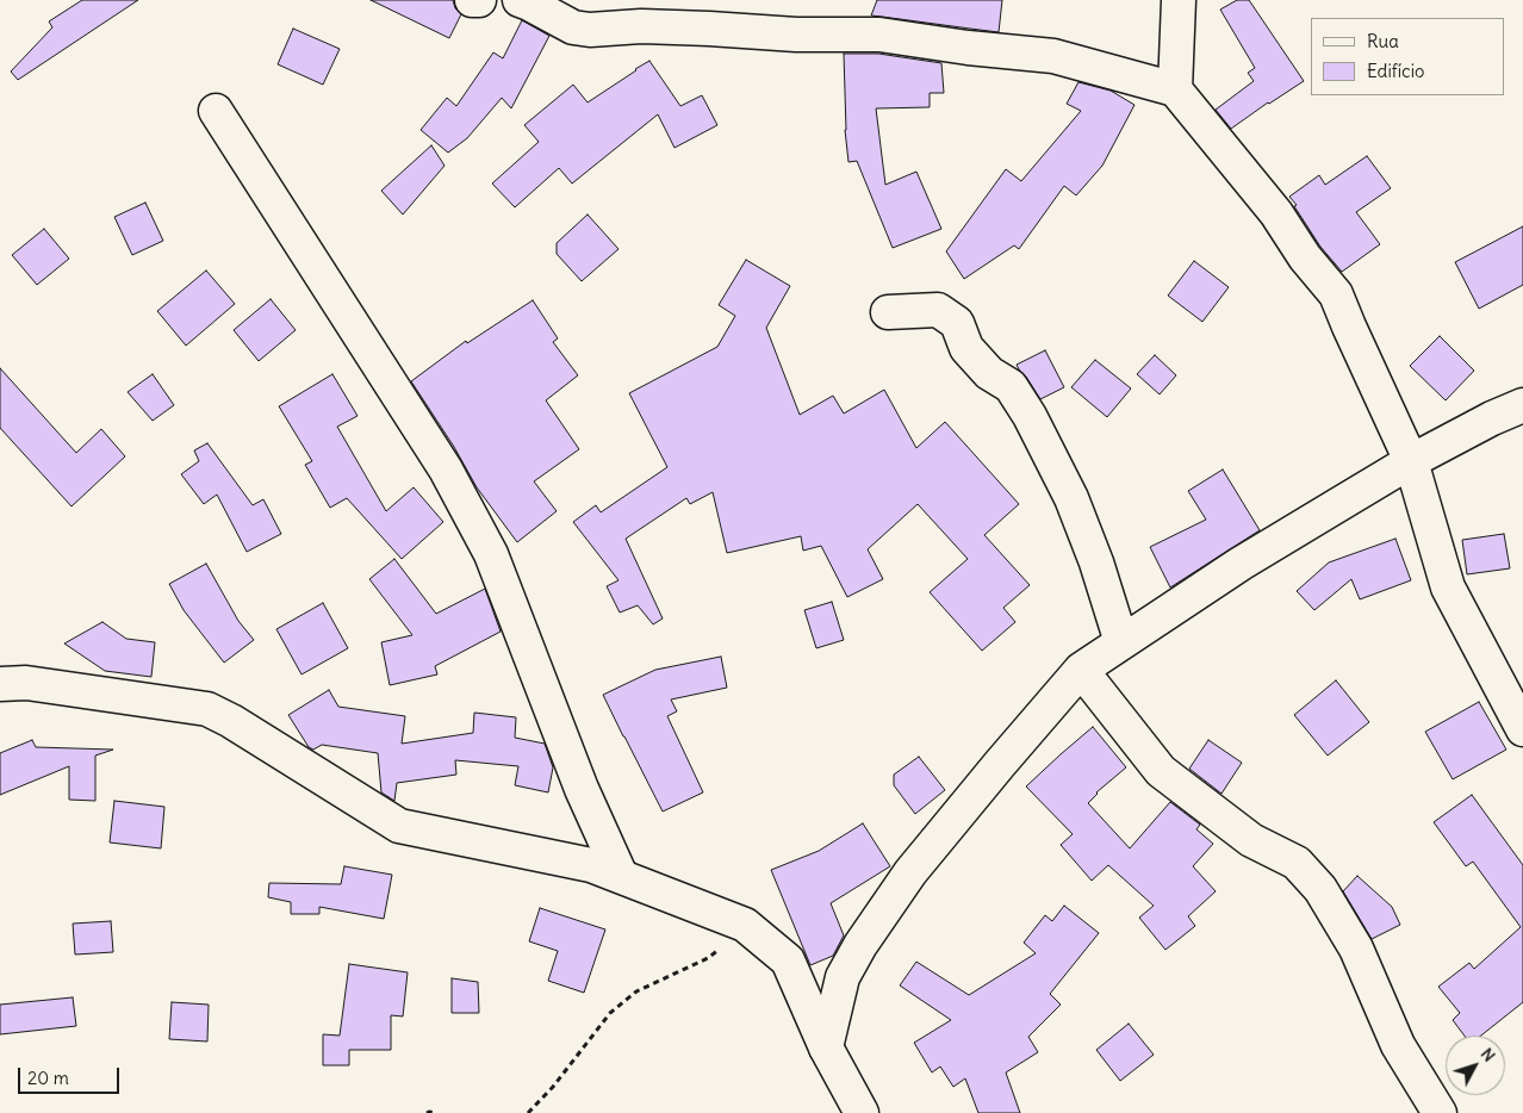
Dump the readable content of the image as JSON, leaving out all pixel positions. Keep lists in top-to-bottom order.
{
  "legend": ["Rua", "Edifício"],
  "scale_bar": "20 m",
  "north": "top right"
}
